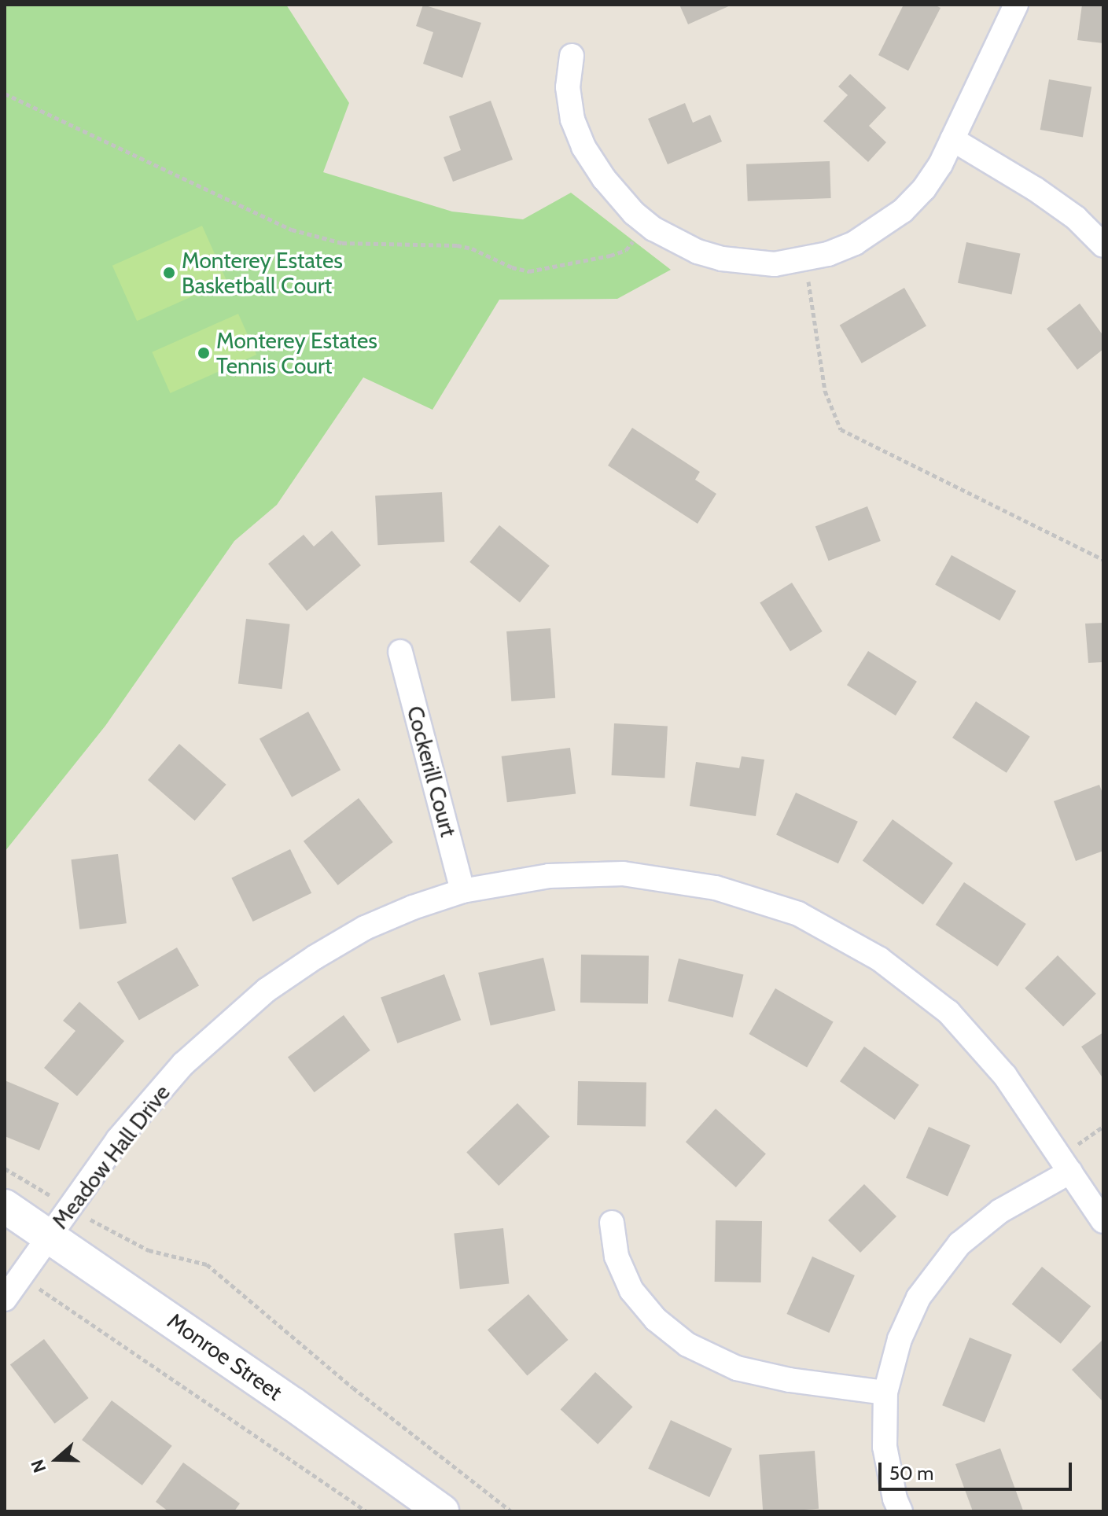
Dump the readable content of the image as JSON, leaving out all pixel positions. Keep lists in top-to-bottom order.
{
  "streets": {
    "main road": ["Monroe Street"],
    "street": ["Cockerill Court", "Meadow Hall Drive"]
  },
  "crossings": [
    ["Cockerill Court", "Meadow Hall Drive"],
    ["Meadow Hall Drive", "Monroe Street"]
  ],
  "places": ["Monterey Estates Basketball Court", "Monterey Estates Tennis Court"],
  "scale_bar": "50 m",
  "north": "left"
}
